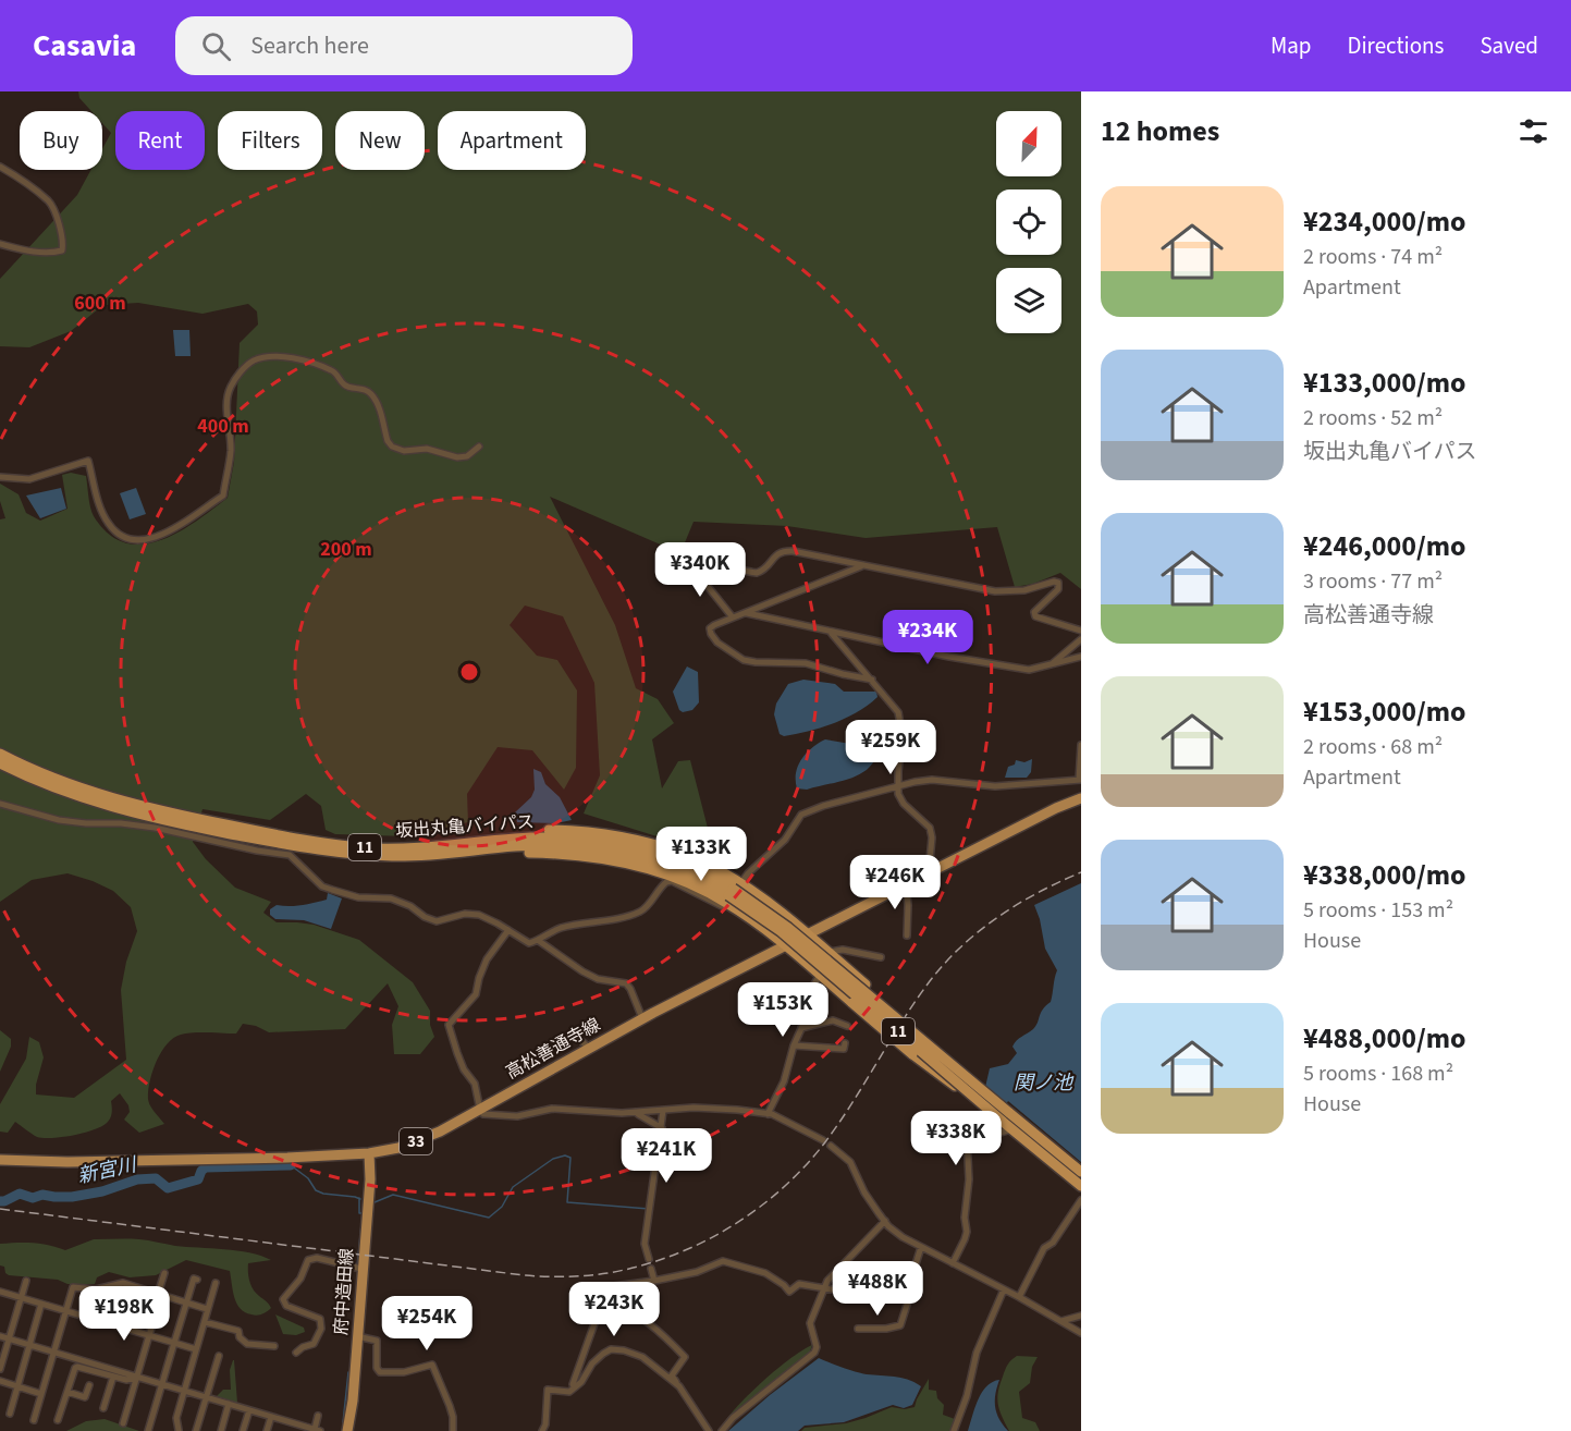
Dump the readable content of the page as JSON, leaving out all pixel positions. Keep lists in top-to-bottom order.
{
  "streets": {
    "highway": ["坂出丸亀バイパス", "11"],
    "main road": ["高松善通寺線", "33", "府中造田線"]
  },
  "crossings": [
    ["坂出丸亀バイパス", "11"],
    ["坂出丸亀バイパス", "高松善通寺線"],
    ["11", "高松善通寺線"],
    ["高松善通寺線", "府中造田線"]
  ],
  "water": ["関ノ池", "新宮川"],
  "north": "top right",
  "page": {
    "header": "Casavia",
    "search": "Search here",
    "nav": ["Map", "Directions", "Saved"],
    "heading": "12 homes",
    "chip": [
      "Buy",
      "Rent",
      "Filters",
      "New",
      "Apartment"
    ],
    "list": [
      {
        "name": "¥234,000/mo",
        "note": "2 rooms · 74 m² · Apartment"
      },
      {
        "name": "¥133,000/mo",
        "note": "2 rooms · 52 m² · 坂出丸亀バイパス"
      },
      {
        "name": "¥246,000/mo",
        "note": "3 rooms · 77 m² · 高松善通寺線"
      },
      {
        "name": "¥153,000/mo",
        "note": "2 rooms · 68 m² · Apartment"
      },
      {
        "name": "¥338,000/mo",
        "note": "5 rooms · 153 m² · House"
      },
      {
        "name": "¥488,000/mo",
        "note": "5 rooms · 168 m² · House"
      }
    ],
    "price": [
      "¥340K",
      "¥234K",
      "¥259K",
      "¥133K",
      "¥246K",
      "¥153K",
      "¥338K",
      "¥241K",
      "¥488K",
      "¥243K",
      "¥198K",
      "¥254K"
    ]
  },
  "rings": ["600 m", "400 m", "200 m"]
}
